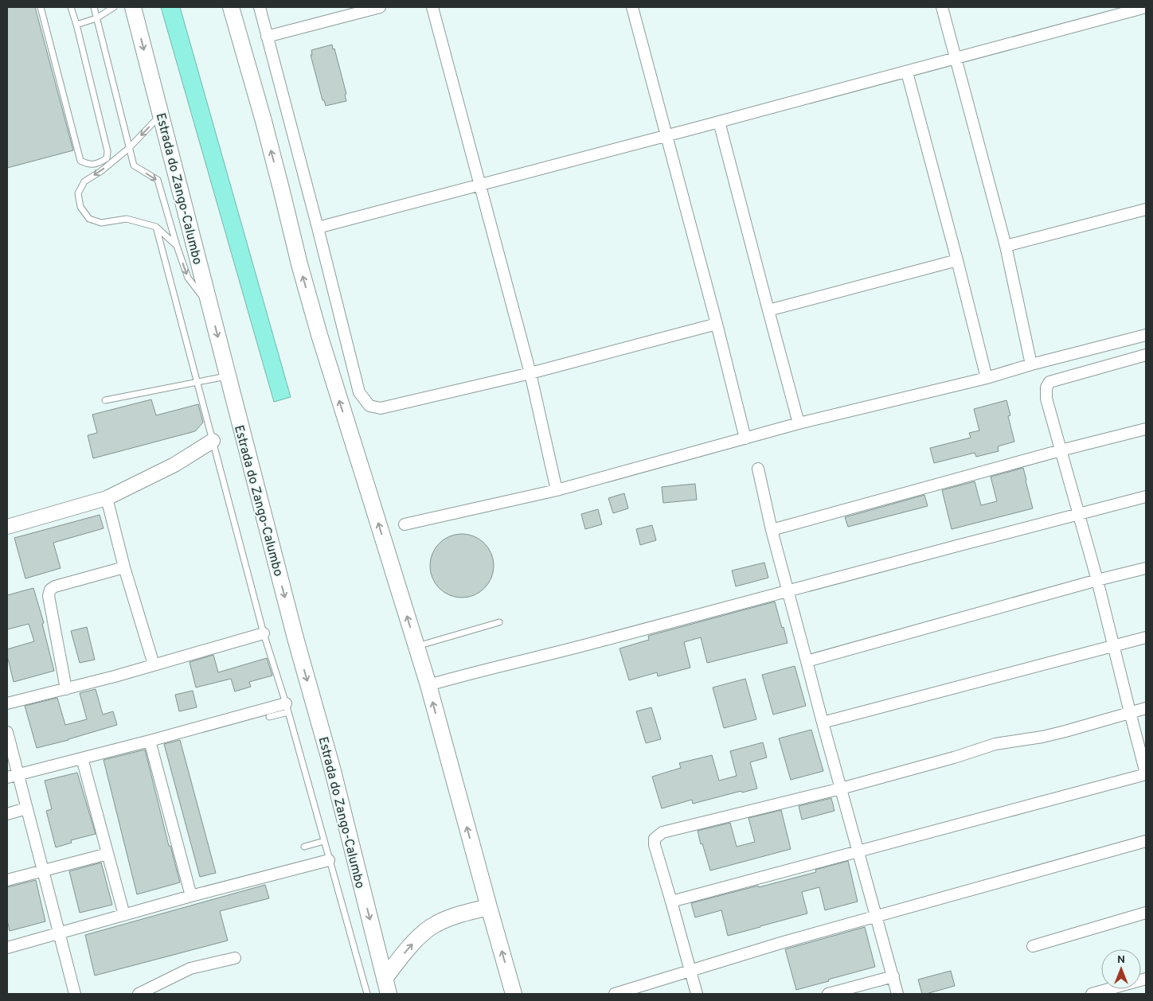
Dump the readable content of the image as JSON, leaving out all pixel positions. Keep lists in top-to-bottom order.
{
  "streets": {
    "main road": ["Estrada do Zango-Calumbo"]
  },
  "north": "top"
}
